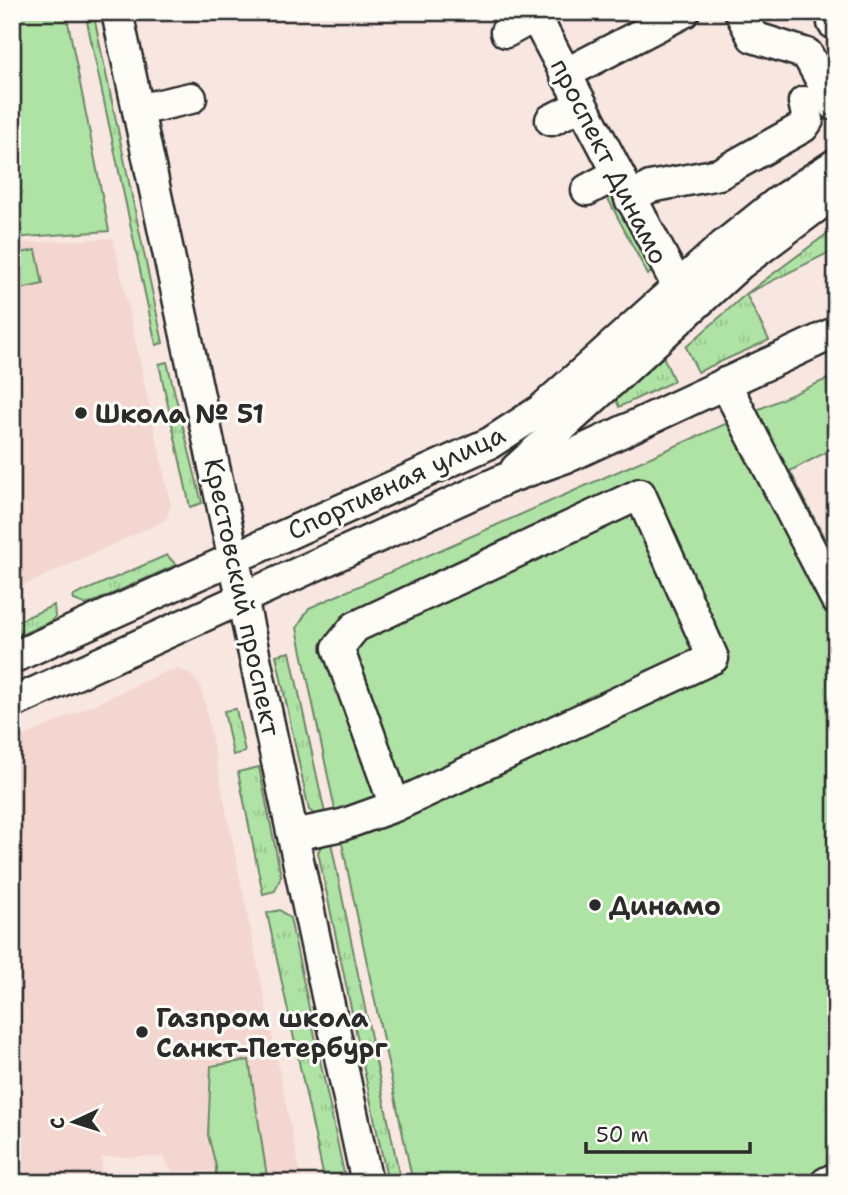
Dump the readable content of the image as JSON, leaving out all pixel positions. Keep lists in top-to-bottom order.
{
  "streets": {
    "street": ["проспект Динамо", "Спортивная улица", "Крестовский проспект"]
  },
  "crossings": [
    ["проспект Динамо", "Спортивная улица"],
    ["Спортивная улица", "Крестовский проспект"]
  ],
  "places": ["Школа № 51", "Динамо", "Газпром школа Санкт-Петербург"],
  "scale_bar": "50 m",
  "north": "left"
}
